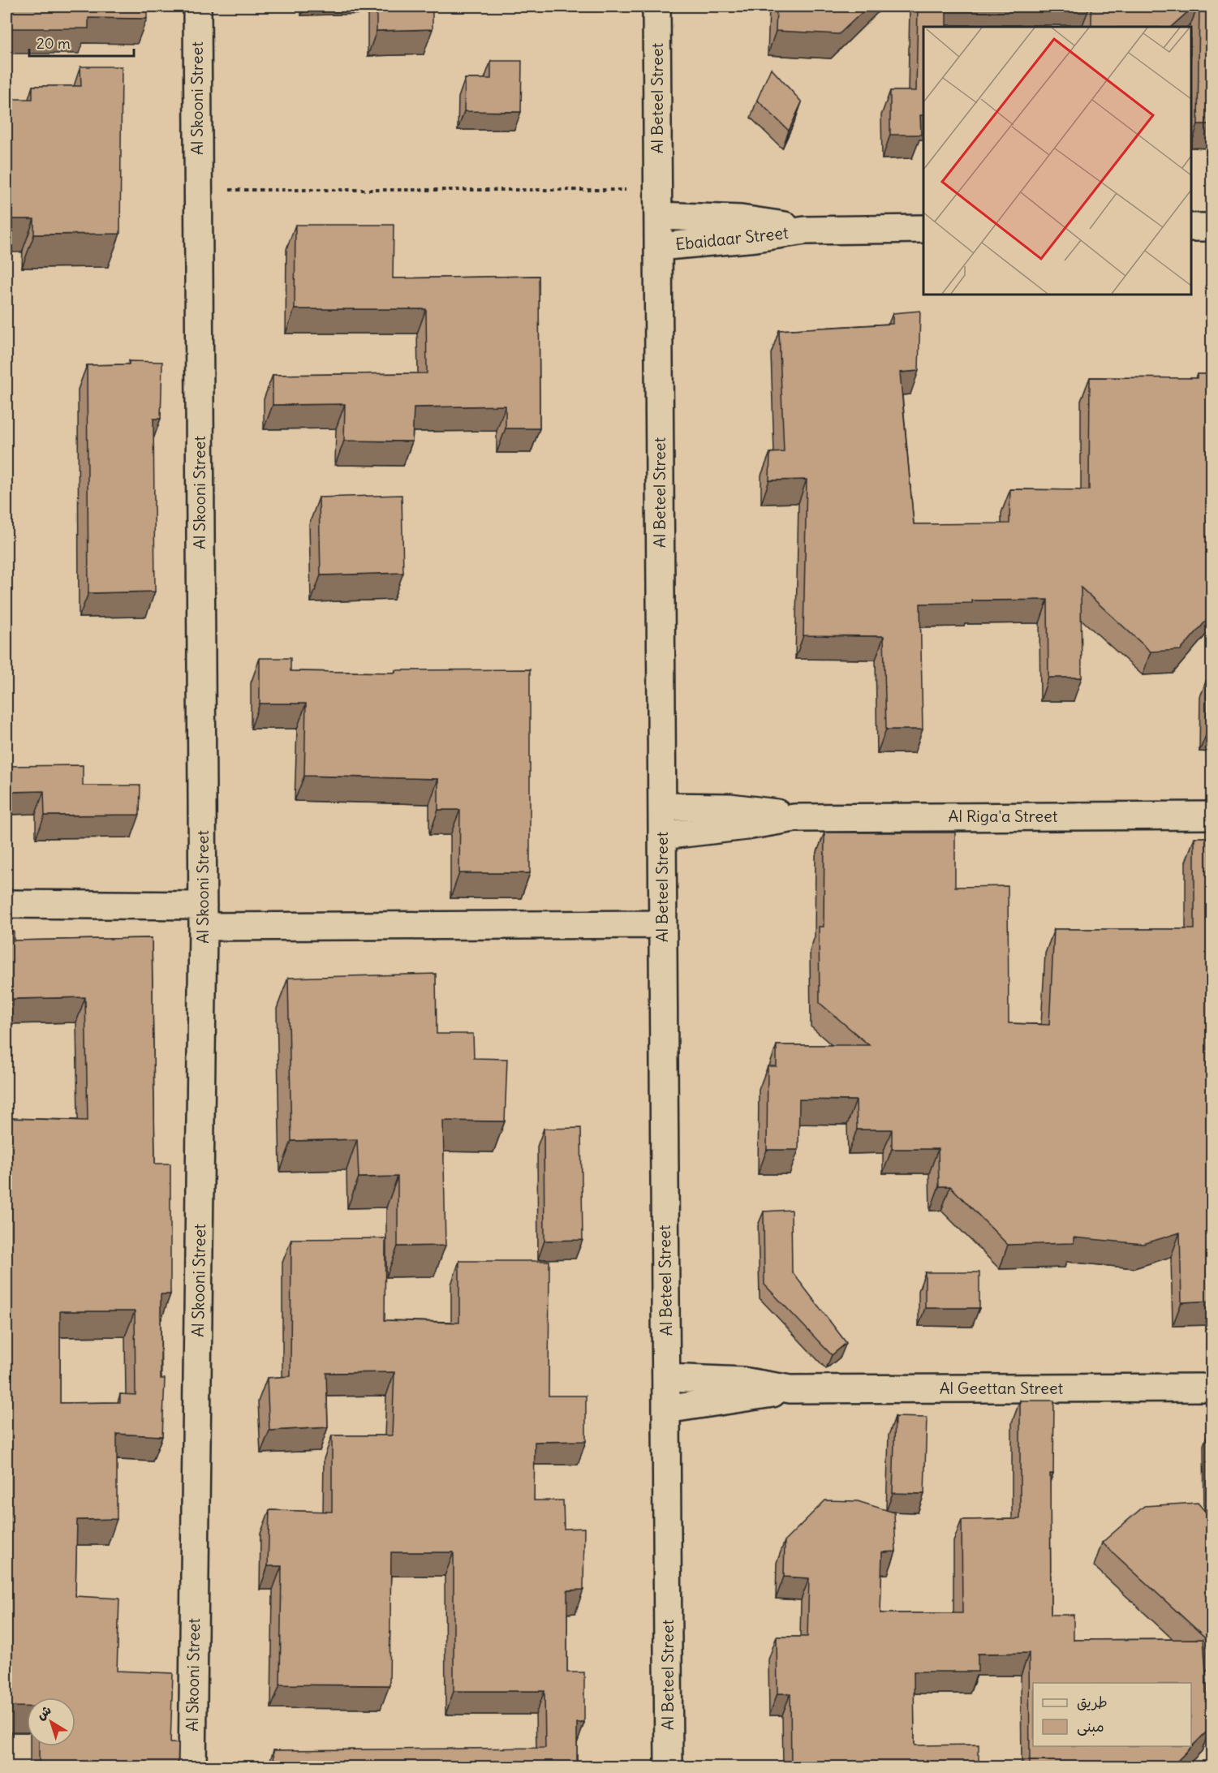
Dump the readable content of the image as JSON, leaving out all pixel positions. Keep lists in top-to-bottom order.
{
  "streets": {
    "street": [
      "Al Skooni Street",
      "Al Beteel Street",
      "Ebaidaar Street",
      "Al Riga'a Street",
      "Al Geettan Street"
    ]
  },
  "crossings": [
    ["Al Beteel Street", "Ebaidaar Street"],
    ["Al Beteel Street", "Al Riga'a Street"],
    ["Al Beteel Street", "Al Geettan Street"]
  ],
  "legend": ["طريق", "مبنى"],
  "scale_bar": "20 m",
  "north": "top left"
}
